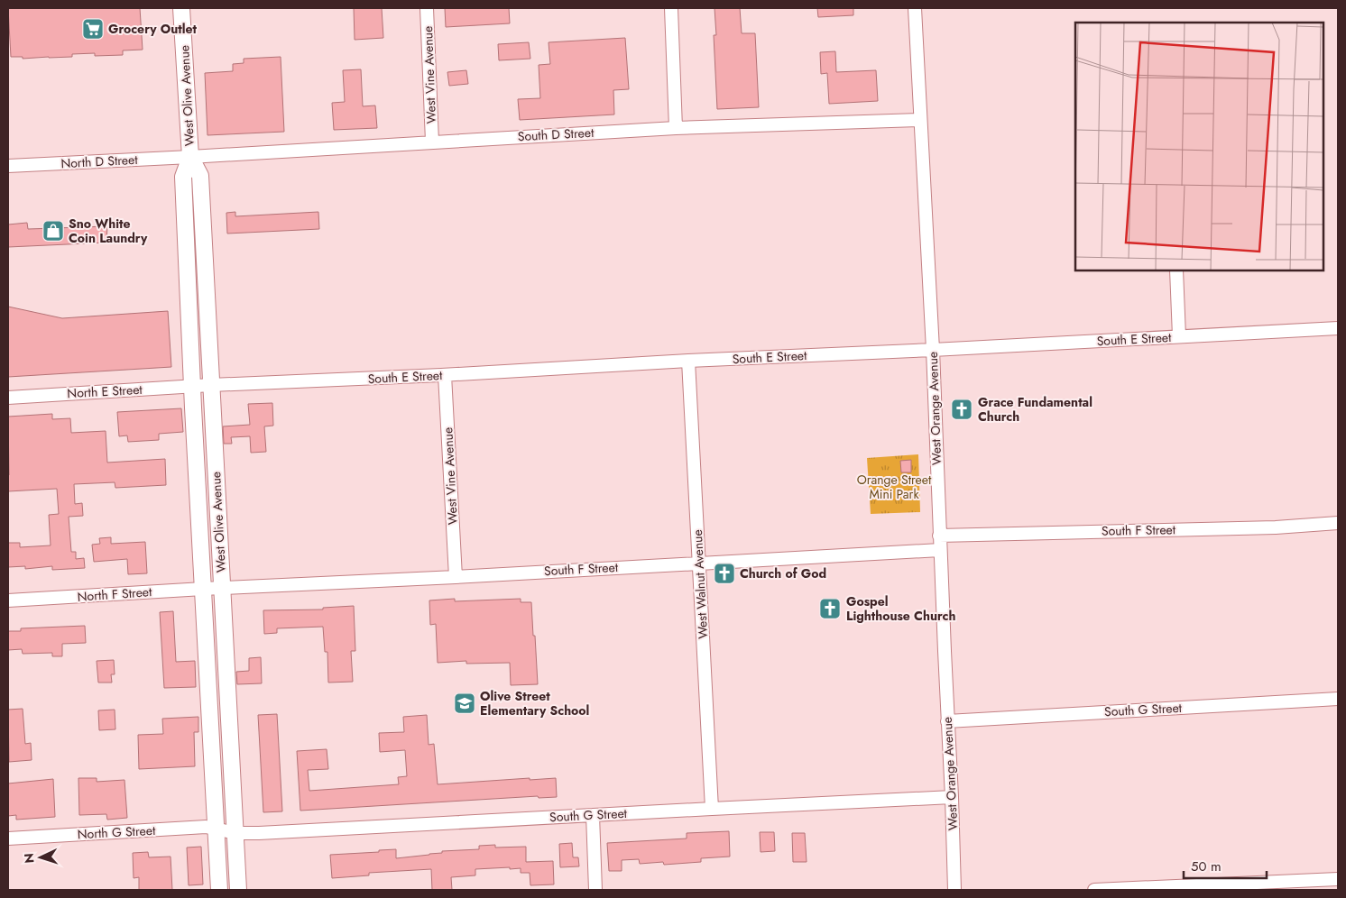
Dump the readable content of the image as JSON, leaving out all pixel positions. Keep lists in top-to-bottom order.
{
  "streets": {
    "main road": ["West Olive Avenue"],
    "street": [
      "West Vine Avenue",
      "South D Street",
      "North D Street",
      "South E Street",
      "North E Street",
      "West Orange Avenue",
      "South F Street",
      "West Walnut Avenue",
      "North F Street",
      "South G Street",
      "North G Street"
    ]
  },
  "crossings": [
    ["West Vine Avenue", "South D Street"],
    ["West Vine Avenue", "South E Street"],
    ["West Vine Avenue", "South F Street"],
    ["West Olive Avenue", "South D Street"],
    ["West Olive Avenue", "North D Street"],
    ["West Olive Avenue", "South E Street"],
    ["West Olive Avenue", "North E Street"],
    ["West Olive Avenue", "South F Street"],
    ["West Olive Avenue", "North F Street"],
    ["West Olive Avenue", "South G Street"],
    ["West Olive Avenue", "North G Street"],
    ["South D Street", "North D Street"],
    ["South D Street", "West Orange Avenue"],
    ["South E Street", "North E Street"],
    ["South E Street", "West Orange Avenue"],
    ["South E Street", "West Walnut Avenue"],
    ["West Orange Avenue", "South F Street"],
    ["West Orange Avenue", "South G Street"],
    ["South F Street", "West Walnut Avenue"],
    ["South F Street", "North F Street"],
    ["West Walnut Avenue", "South G Street"],
    ["South G Street", "North G Street"]
  ],
  "parks": ["Orange Street Mini Park"],
  "places": {
    "supermarket": ["Grocery Outlet"],
    "shop": ["Sno White Coin Laundry"],
    "church": ["Grace Fundamental Church", "Church of God", "Gospel Lighthouse Church"],
    "school or university": ["Olive Street Elementary School"]
  },
  "scale_bar": "50 m",
  "north": "left"
}
